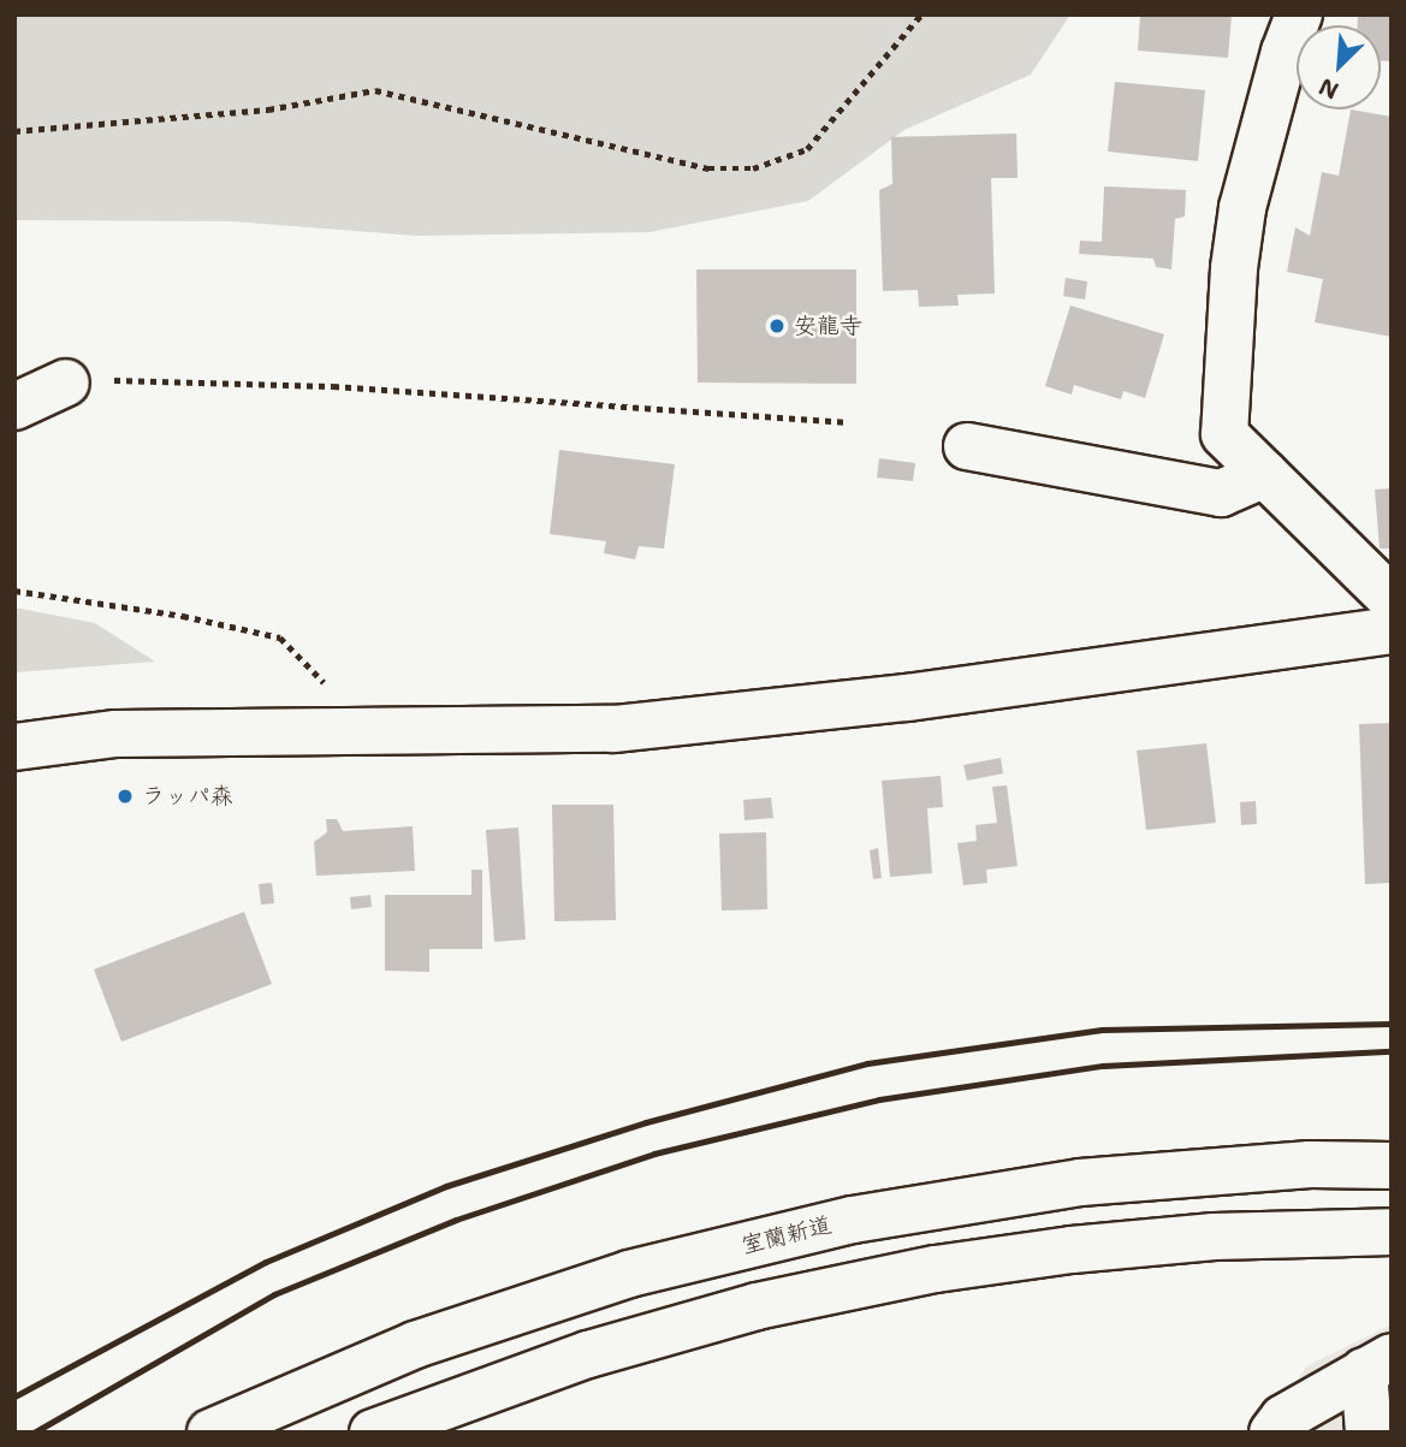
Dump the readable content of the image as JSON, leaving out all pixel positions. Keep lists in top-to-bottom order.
{
  "streets": {
    "main road": ["室蘭新道"]
  },
  "places": ["安龍寺", "ラッパ森"],
  "north": "bottom left"
}
